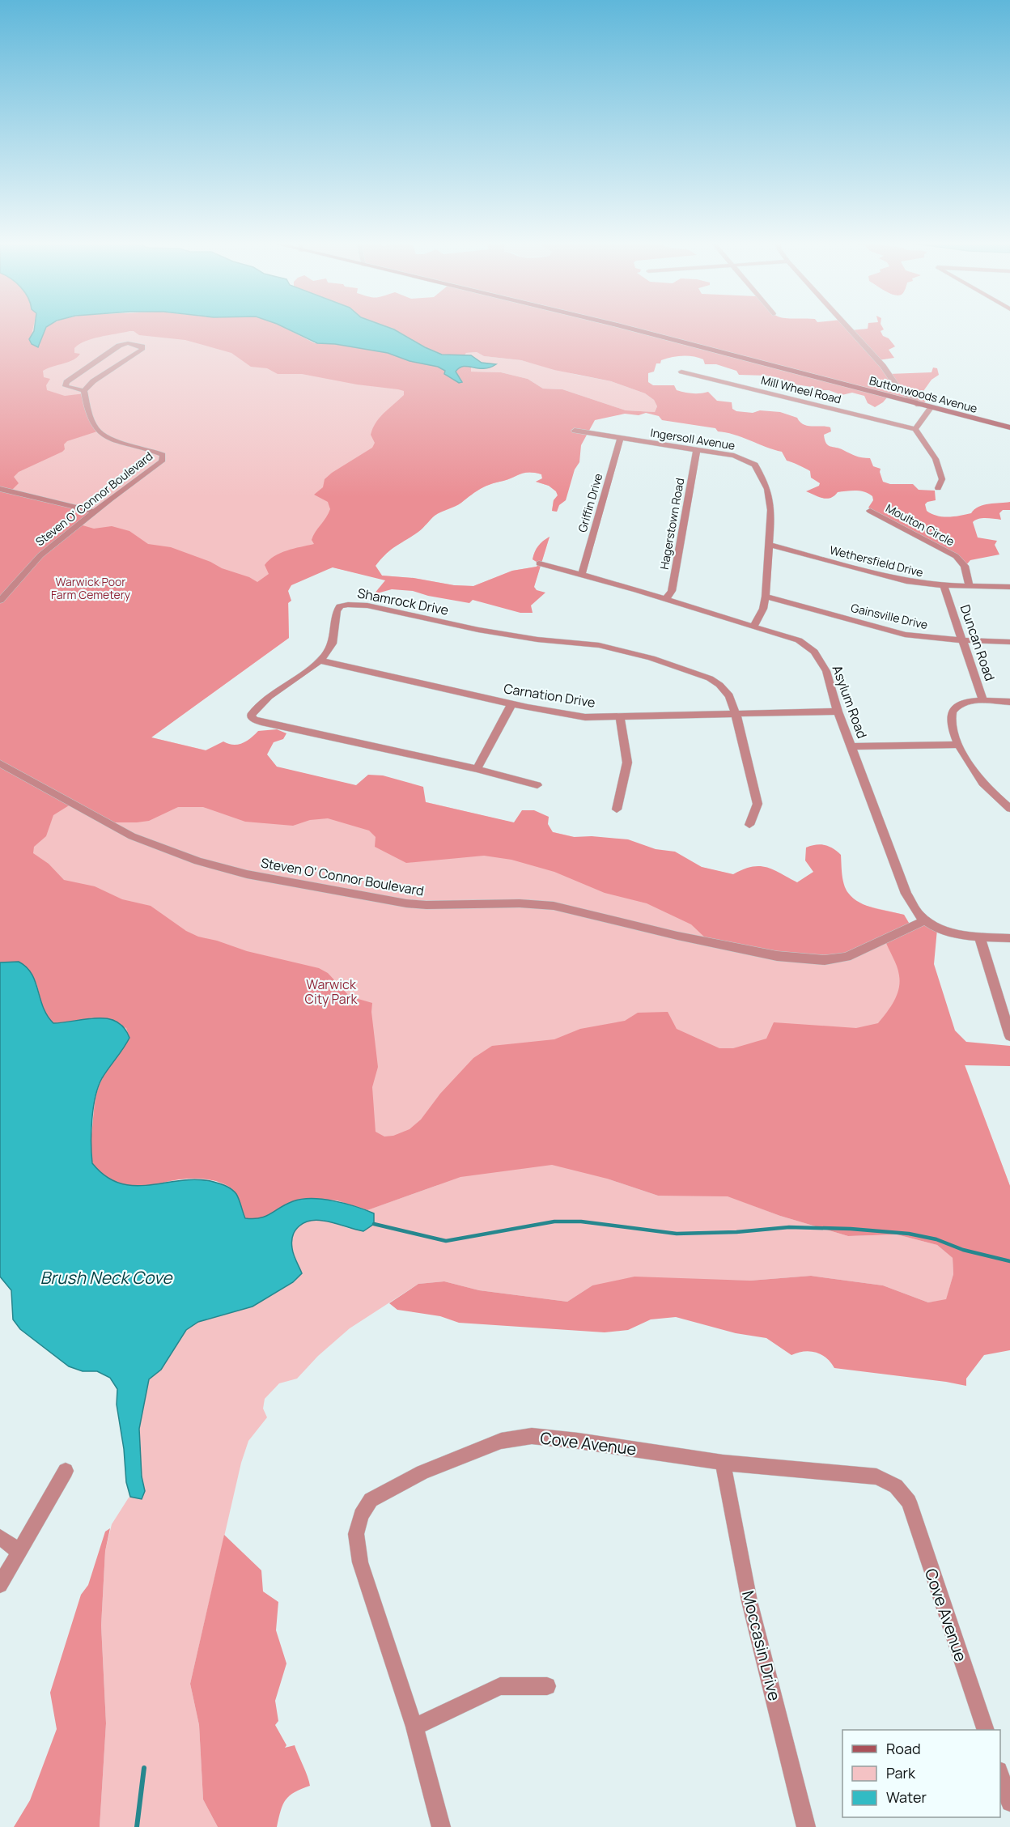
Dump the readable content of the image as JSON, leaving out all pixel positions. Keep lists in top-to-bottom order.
{
  "streets": {
    "street": [
      "Mill Wheel Road",
      "Buttonwoods Avenue",
      "Ingersoll Avenue",
      "Steven O' Connor Boulevard",
      "Griffin Drive",
      "Hagerstown Road",
      "Moulton Circle",
      "Wethersfield Drive",
      "Shamrock Drive",
      "Gainsville Drive",
      "Duncan Road",
      "Carnation Drive",
      "Asylum Road",
      "Cove Avenue",
      "Moccasin Drive"
    ]
  },
  "crossings": [
    ["Ingersoll Avenue", "Griffin Drive"],
    ["Ingersoll Avenue", "Hagerstown Road"],
    ["Ingersoll Avenue", "Wethersfield Drive"],
    ["Ingersoll Avenue", "Gainsville Drive"],
    ["Ingersoll Avenue", "Asylum Road"],
    ["Steven O' Connor Boulevard", "Asylum Road"],
    ["Griffin Drive", "Asylum Road"],
    ["Hagerstown Road", "Asylum Road"],
    ["Moulton Circle", "Wethersfield Drive"],
    ["Wethersfield Drive", "Duncan Road"],
    ["Shamrock Drive", "Carnation Drive"],
    ["Gainsville Drive", "Duncan Road"],
    ["Carnation Drive", "Asylum Road"],
    ["Cove Avenue", "Moccasin Drive"]
  ],
  "water": ["Brush Neck Cove"],
  "parks": ["Warwick Poor Farm Cemetery", "Warwick City Park"],
  "legend": ["Road", "Park", "Water"]
}
